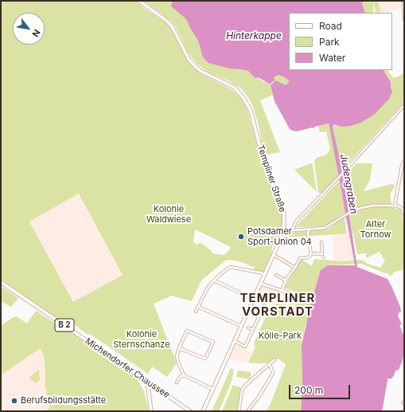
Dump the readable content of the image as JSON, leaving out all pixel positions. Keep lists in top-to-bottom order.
{
  "streets": {
    "street": ["Templiner Straße", "B 2", "Michendorfer Chaussee"]
  },
  "districts": ["TEMPLINER VORSTADT"],
  "water": ["Hinterkappe", "Judengraben"],
  "parks": [
    "Kolonie Waldwiese",
    "Alter Tornow",
    "Kolonie Sternschanze",
    "Kölle-Park"
  ],
  "places": ["Potsdamer Sport-Union 04", "Berufsbildungsstätte"],
  "legend": ["Road", "Park", "Water"],
  "scale_bar": "200 m",
  "north": "bottom right"
}
